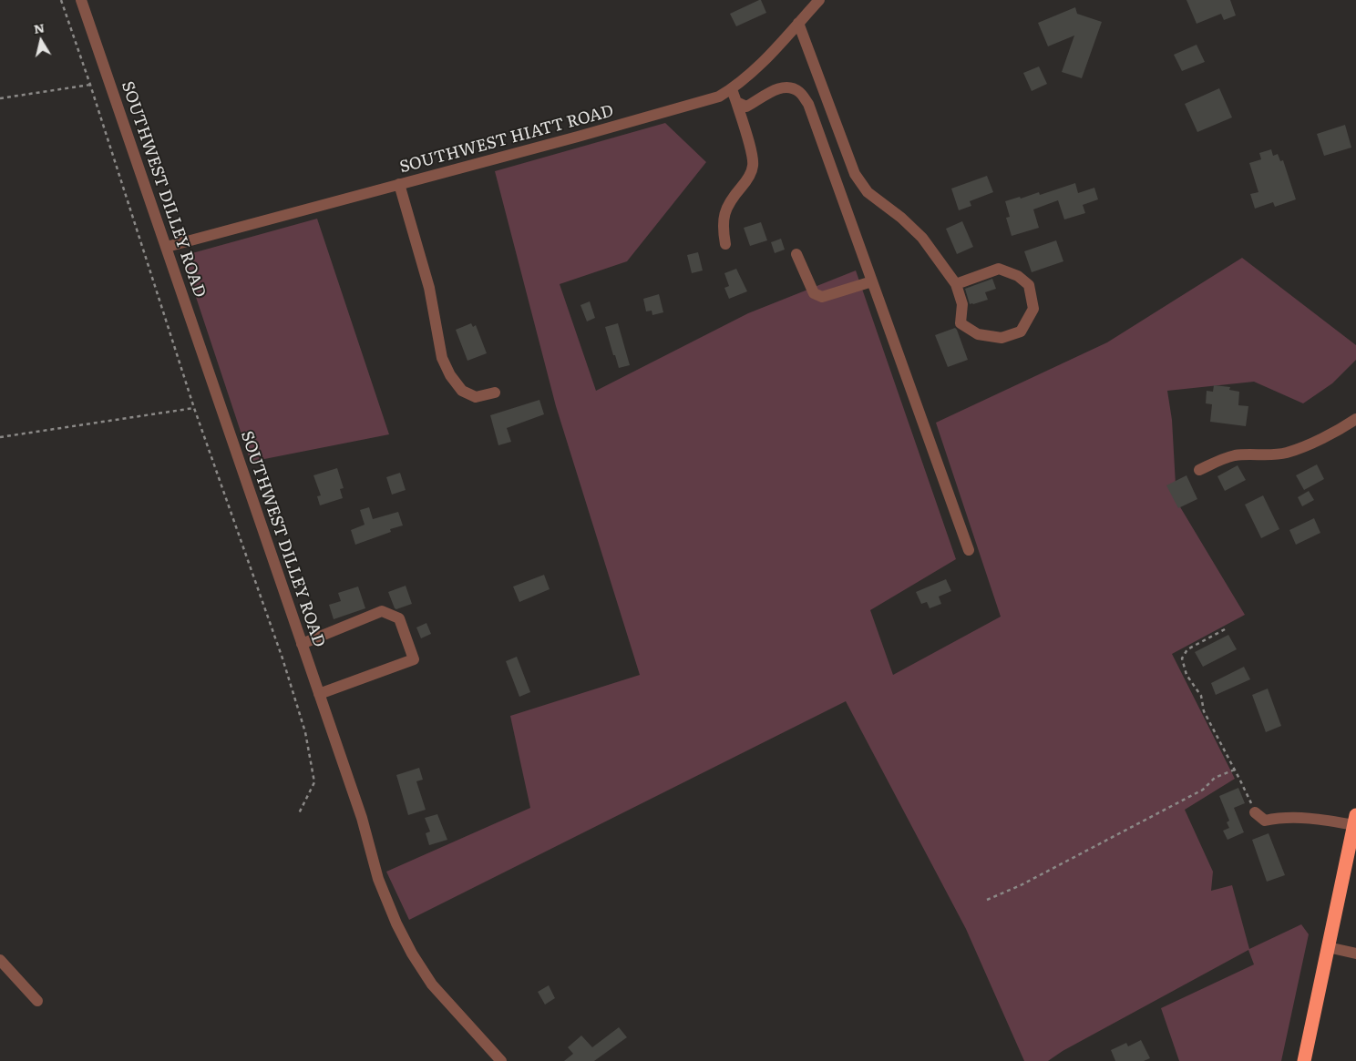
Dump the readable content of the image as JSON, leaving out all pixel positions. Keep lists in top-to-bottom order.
{
  "streets": {
    "street": ["SOUTHWEST HIATT ROAD", "SOUTHWEST DILLEY ROAD"]
  },
  "crossings": [
    ["SOUTHWEST HIATT ROAD", "SOUTHWEST DILLEY ROAD"]
  ],
  "north": "top"
}
